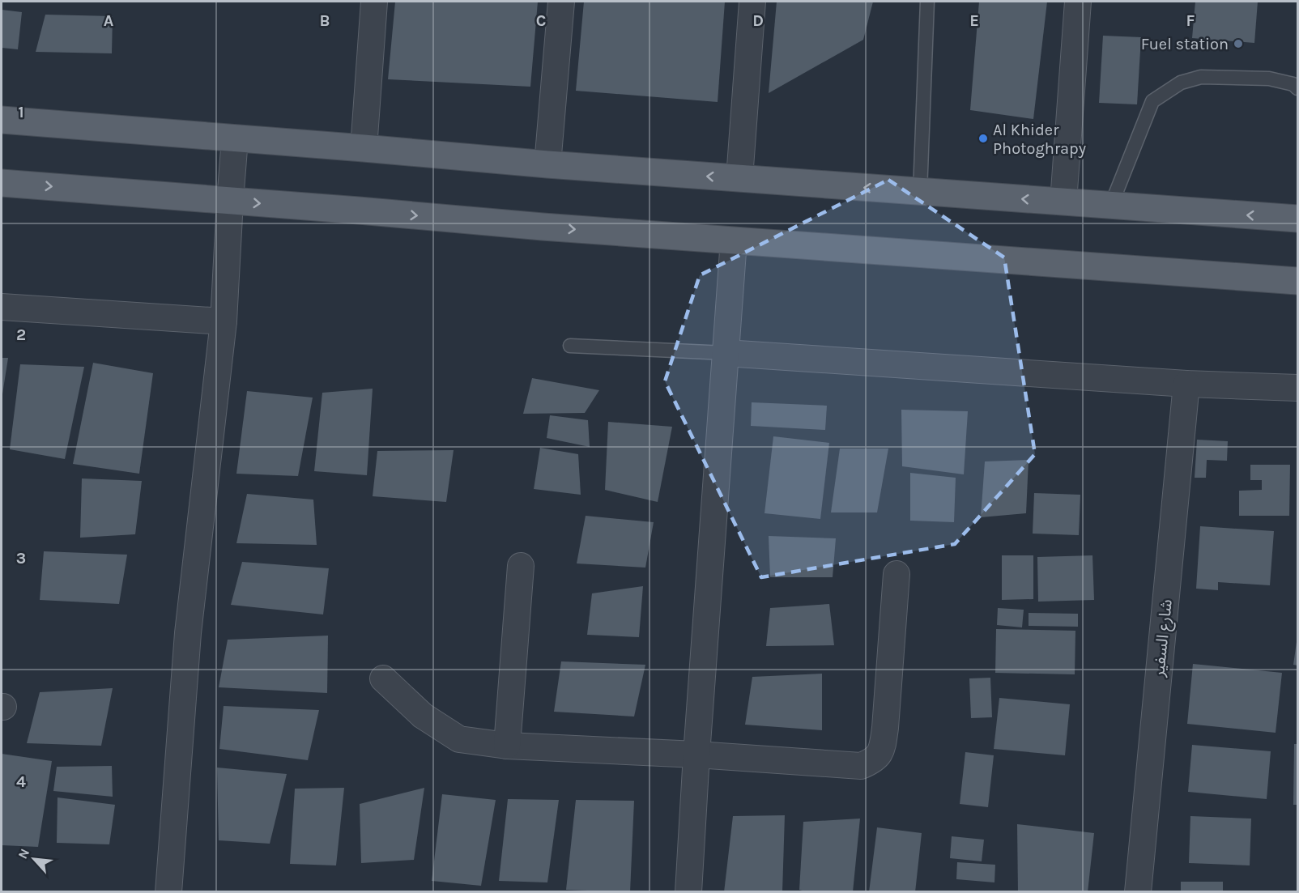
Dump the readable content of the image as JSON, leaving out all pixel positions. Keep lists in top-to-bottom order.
{
  "streets": {
    "street": ["شارع السفير"]
  },
  "places": ["Fuel station", "Al Khider Photoghrapy"],
  "north": "top left",
  "grid": {
    "columns": [
      "A",
      "B",
      "C",
      "D",
      "E",
      "F"
    ],
    "rows": [
      "1",
      "2",
      "3",
      "4"
    ]
  }
}
